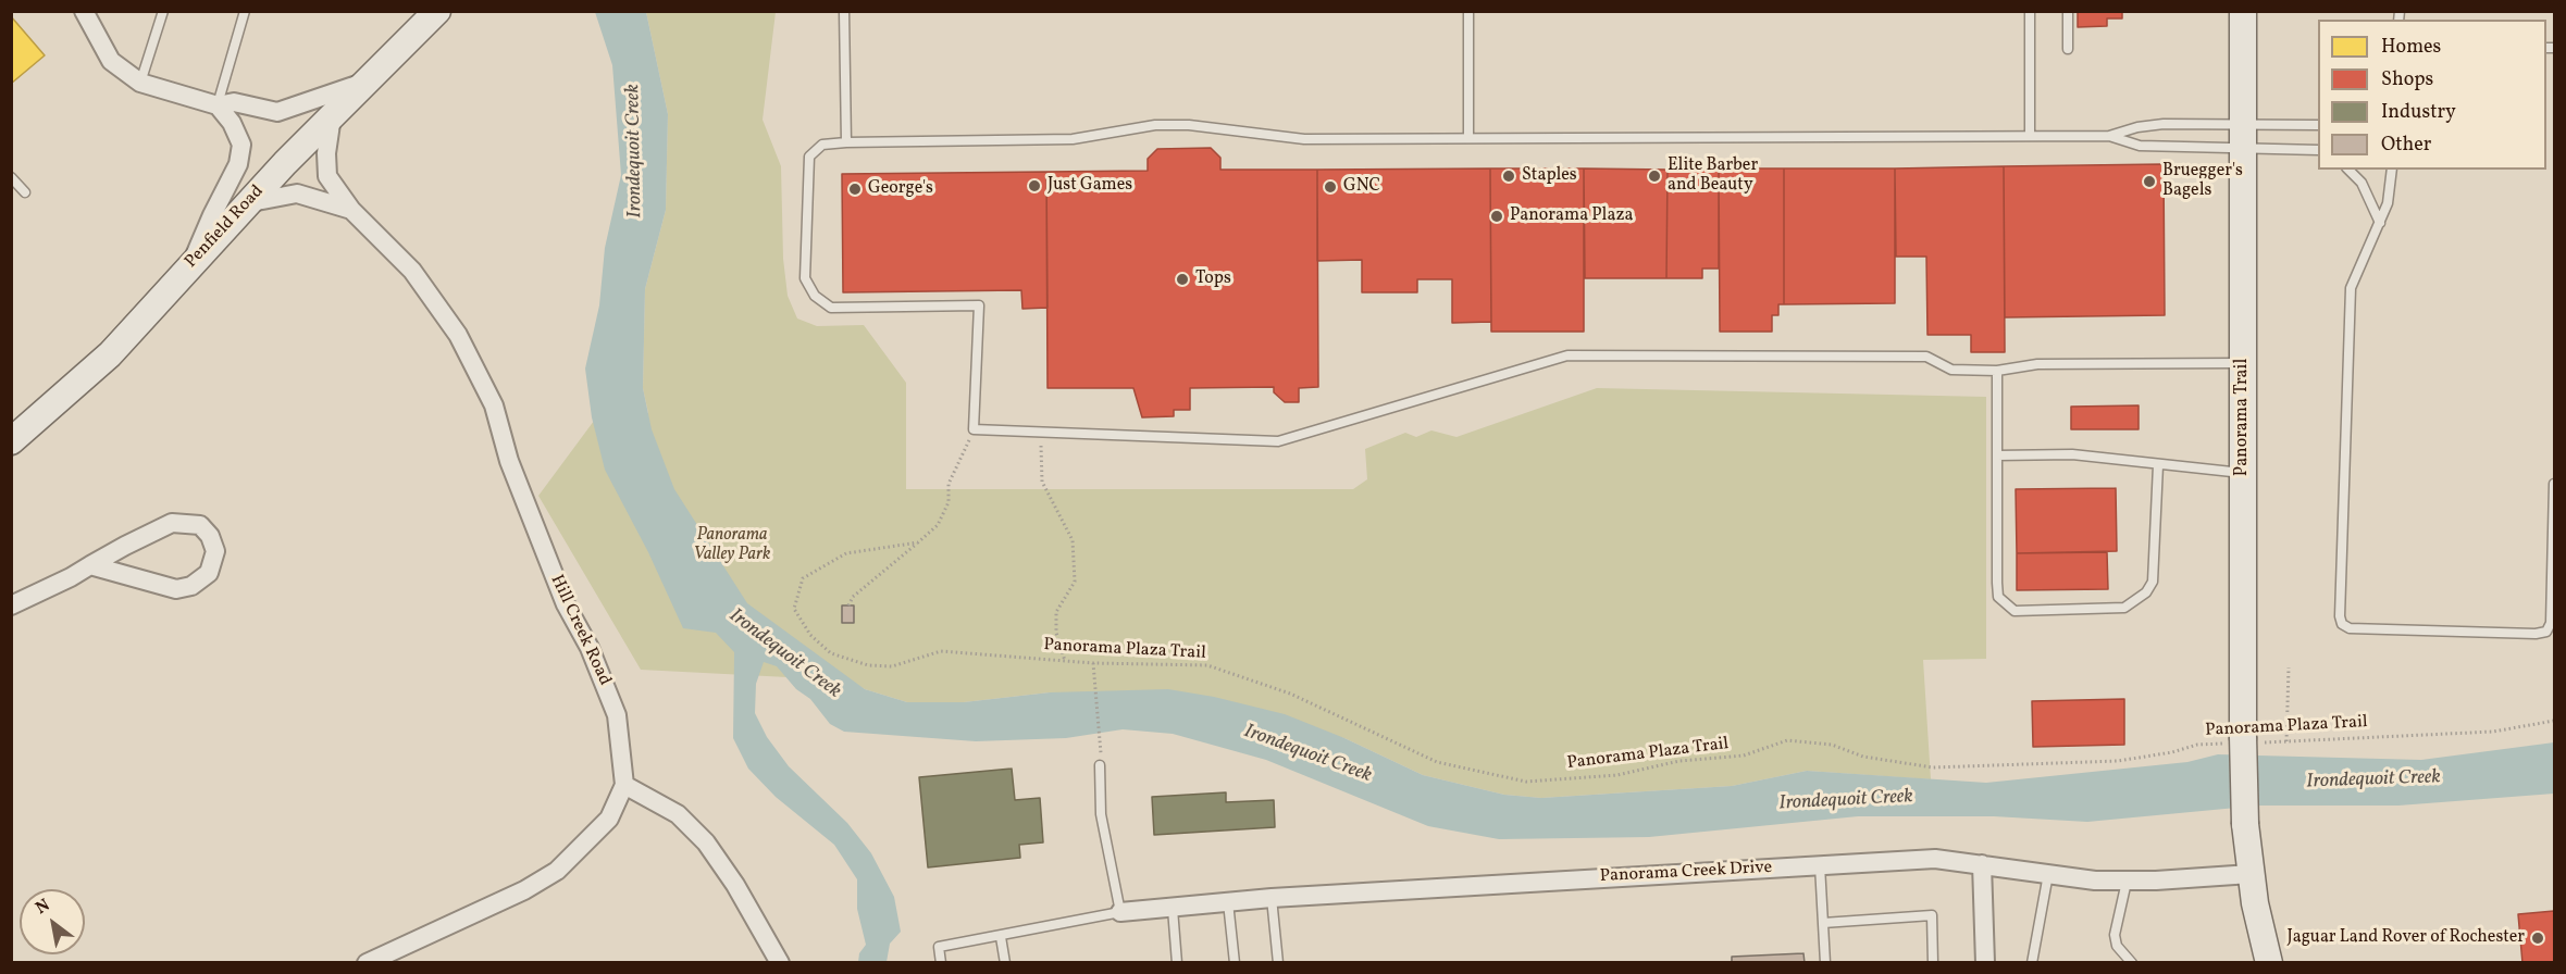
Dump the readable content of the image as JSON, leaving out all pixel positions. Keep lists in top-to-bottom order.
{
  "streets": {
    "main road": ["Penfield Road", "Panorama Trail"],
    "street": ["Hill Creek Road", "Panorama Creek Drive"],
    "path": ["Panorama Plaza Trail"]
  },
  "crossings": [
    ["Penfield Road", "Hill Creek Road"],
    ["Panorama Trail", "Panorama Plaza Trail"],
    ["Panorama Trail", "Panorama Creek Drive"]
  ],
  "water": ["Irondequoit Creek"],
  "parks": ["Panorama Valley Park"],
  "places": [
    "Staples",
    "Elite Barber and Beauty",
    "Bruegger's Bagels",
    "Just Games",
    "GNC",
    "George's",
    "Panorama Plaza",
    "Tops",
    "Jaguar Land Rover of Rochester"
  ],
  "legend": [
    "Homes",
    "Shops",
    "Industry",
    "Other"
  ],
  "north": "top left"
}
